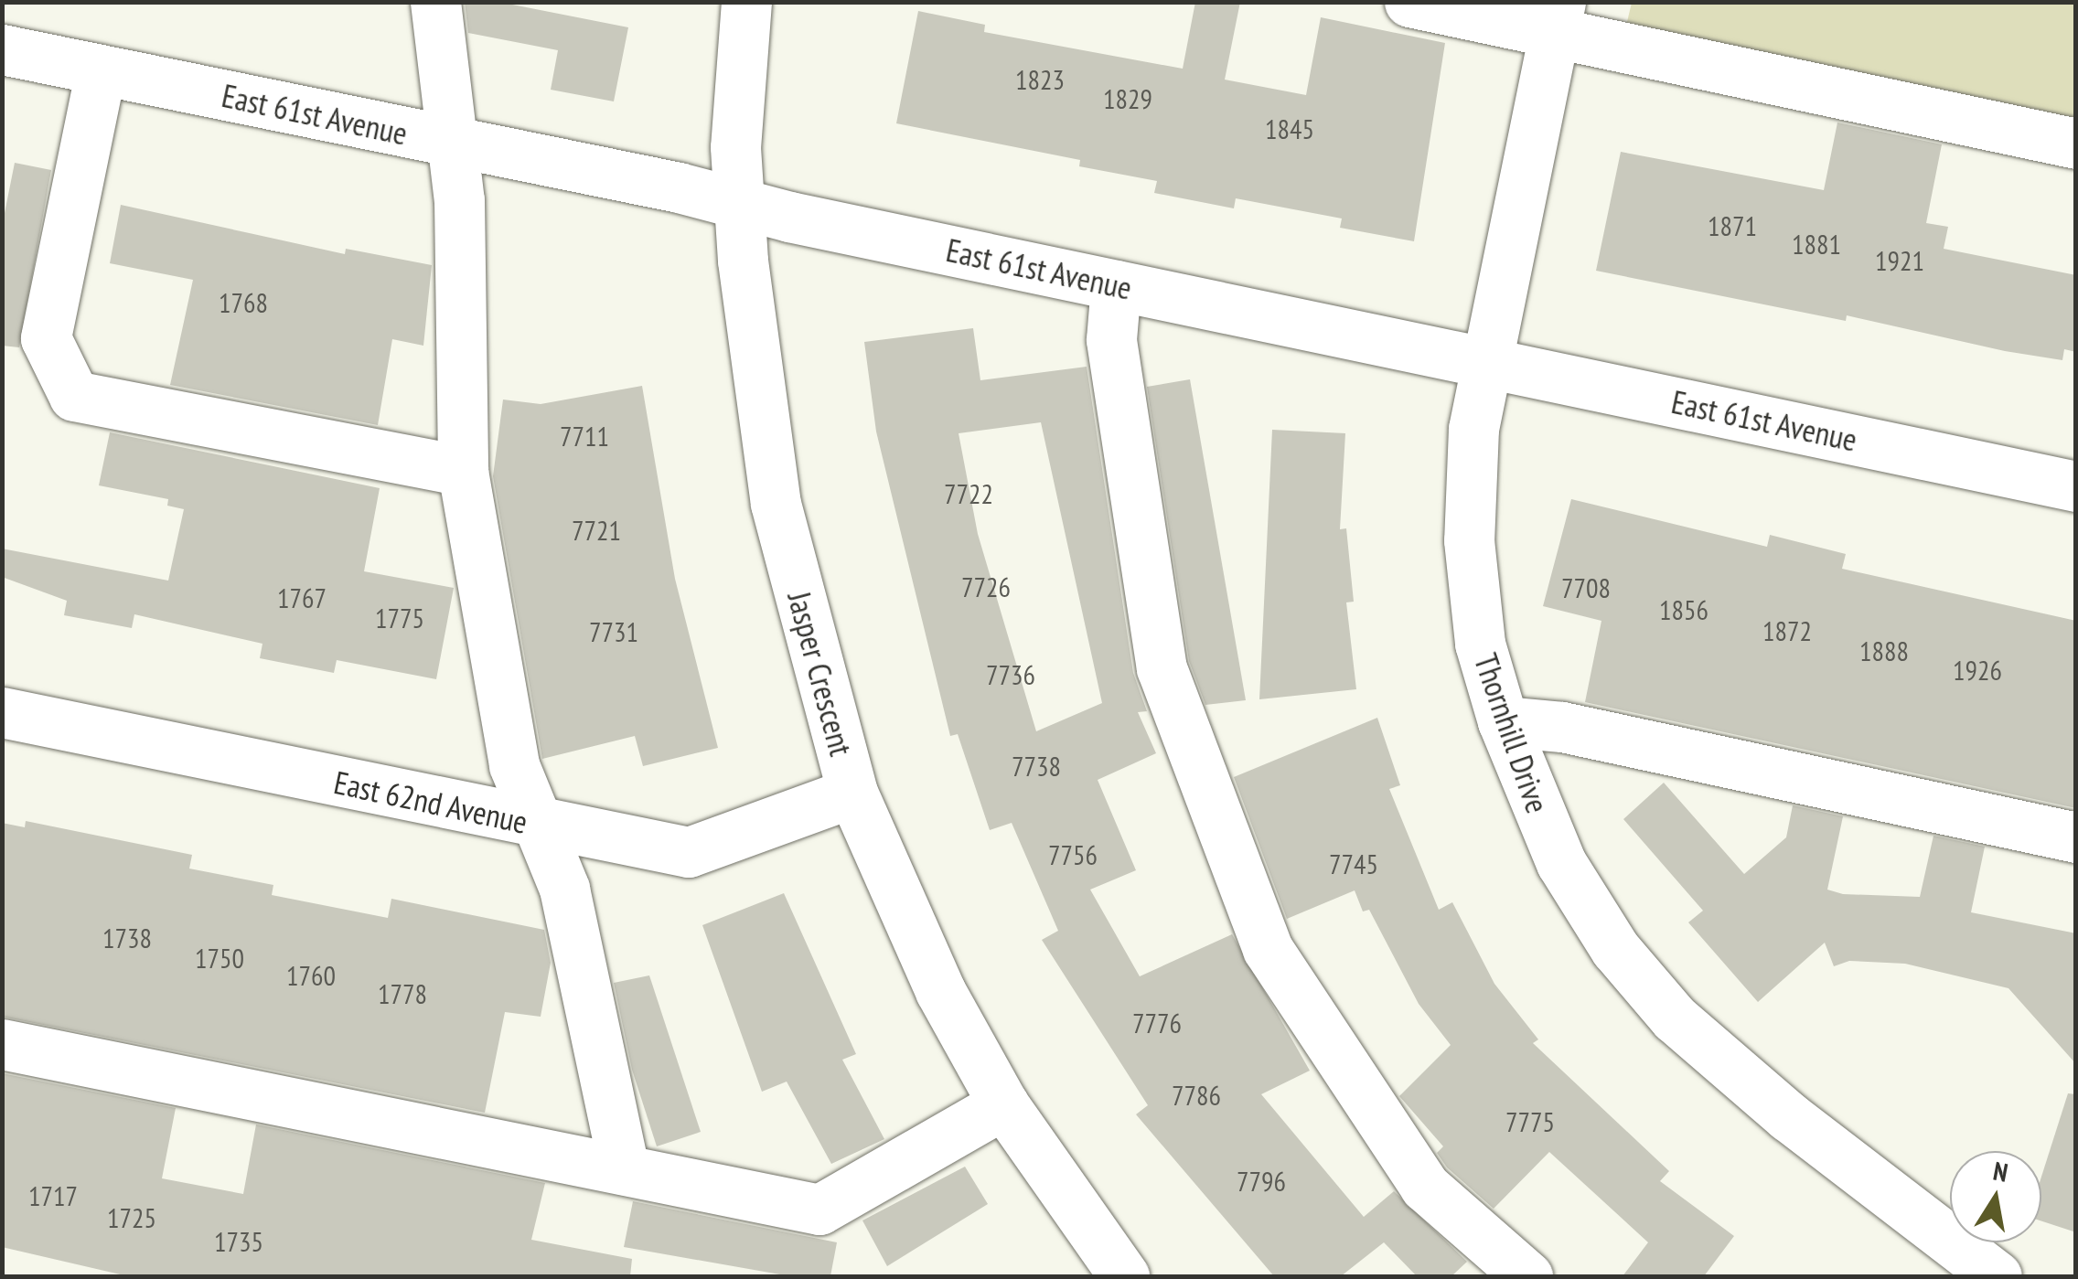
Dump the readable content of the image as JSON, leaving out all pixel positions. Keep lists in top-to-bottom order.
{
  "streets": {
    "street": [
      "East 61st Avenue",
      "Jasper Crescent",
      "Thornhill Drive",
      "East 62nd Avenue"
    ]
  },
  "crossings": [
    ["East 61st Avenue", "Jasper Crescent"],
    ["East 61st Avenue", "Thornhill Drive"],
    ["Jasper Crescent", "East 62nd Avenue"]
  ],
  "house_numbers": [
    "1823",
    "1829",
    "1845",
    "1871",
    "1881",
    "1921",
    "1768",
    "7711",
    "7722",
    "7721",
    "7726",
    "7708",
    "1767",
    "1856",
    "1775",
    "1872",
    "7731",
    "1888",
    "1926",
    "7736",
    "7738",
    "7756",
    "7745",
    "1738",
    "1750",
    "1760",
    "1778",
    "7776",
    "7786",
    "7775",
    "7796",
    "1717",
    "1725",
    "1735"
  ],
  "north": "top"
}
